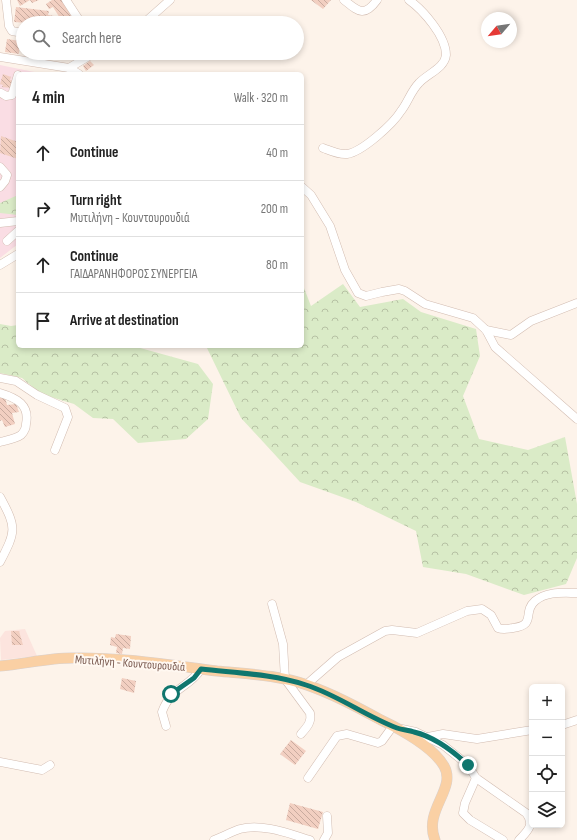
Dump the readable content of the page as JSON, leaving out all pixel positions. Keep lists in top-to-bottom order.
{
  "streets": {
    "main road": ["Μυτιλήνη - Κουντουρουδιά"]
  },
  "north": "bottom left",
  "page": {
    "search": "Search here",
    "heading": ["4 min", "Walk · 320 m"],
    "list": [
      ["Continue", "40 m"],
      ["Turn right", "Μυτιλήνη - Κουντουρουδιά", "200 m"],
      ["Continue", "ΓΑΙΔΑΡΑΝΗΦΟΡΟΣ ΣΥΝΕΡΓΕΙΑ", "80 m"],
      "Arrive at destination"
    ],
    "map_buttons": ["+", "−"]
  }
}
